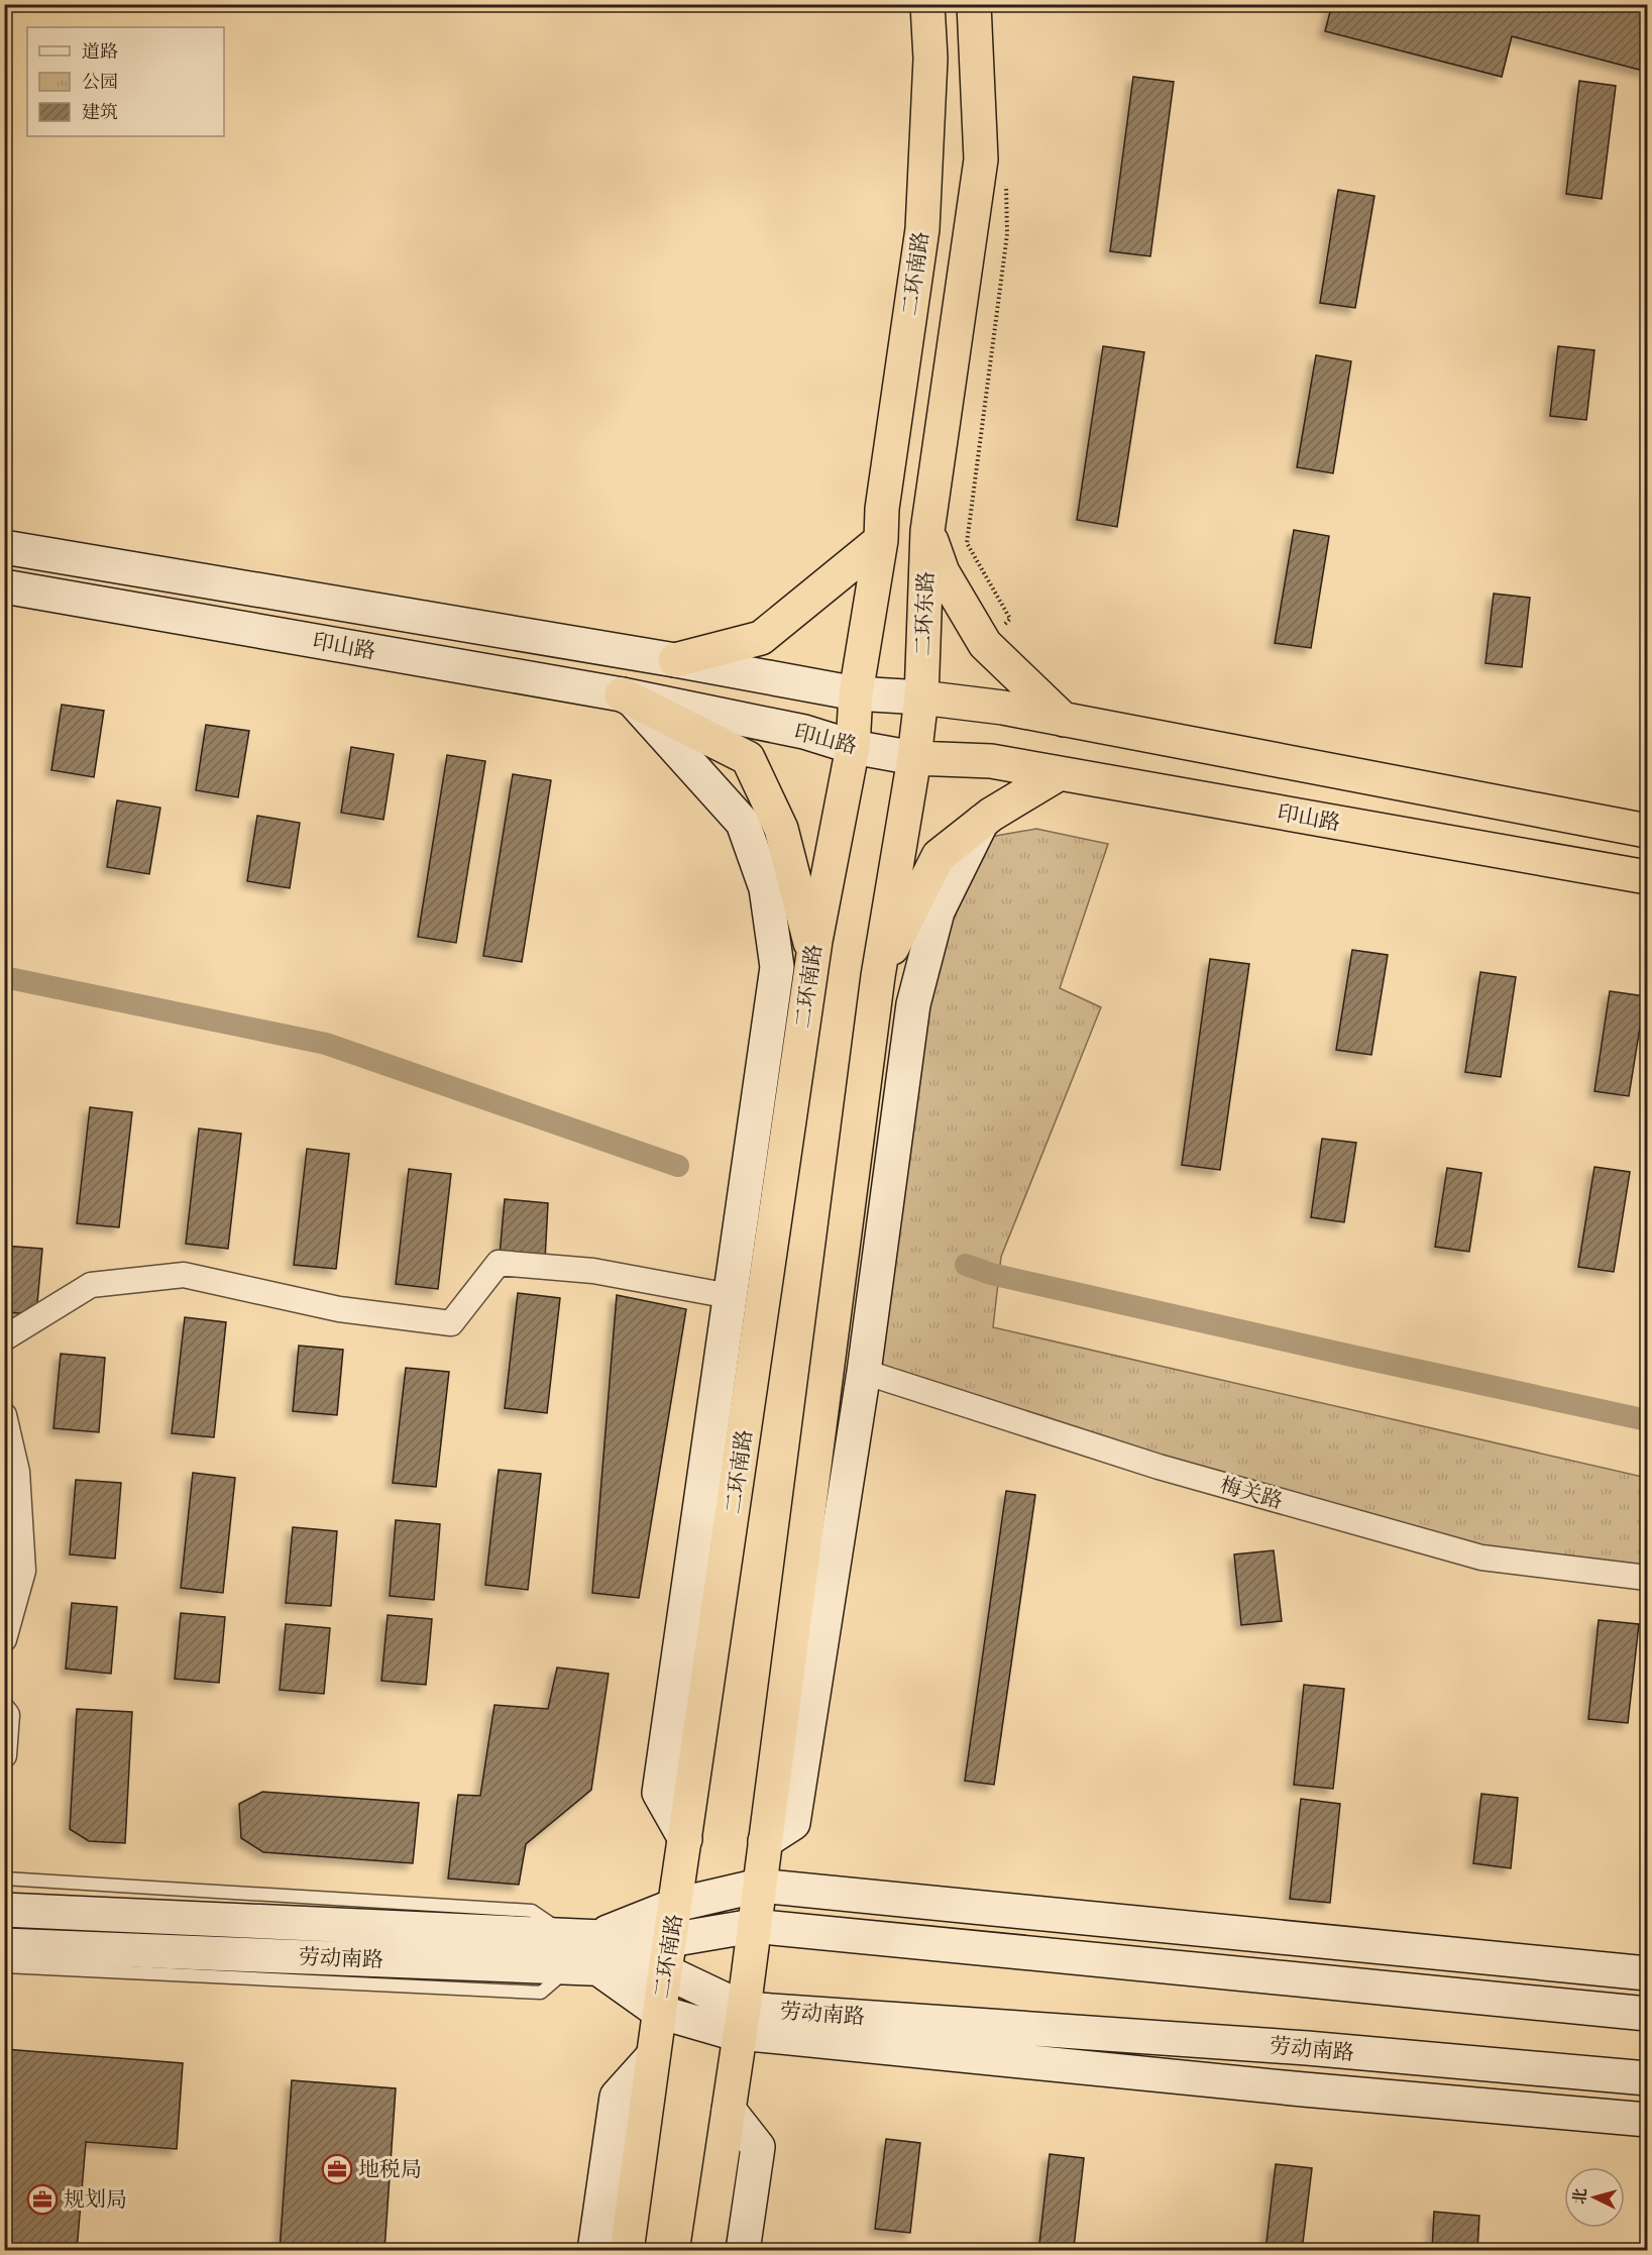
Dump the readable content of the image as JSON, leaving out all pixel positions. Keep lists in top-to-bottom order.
{
  "streets": {
    "highway": ["二环南路", "二环东路", "印山路"],
    "main road": ["劳动南路"],
    "street": ["梅关路"]
  },
  "crossings": [
    ["二环南路", "印山路"],
    ["二环南路", "劳动南路"],
    ["二环东路", "印山路"]
  ],
  "places": {
    "office": ["地税局", "规划局"]
  },
  "legend": ["道路", "公园", "建筑"],
  "north": "left"
}
